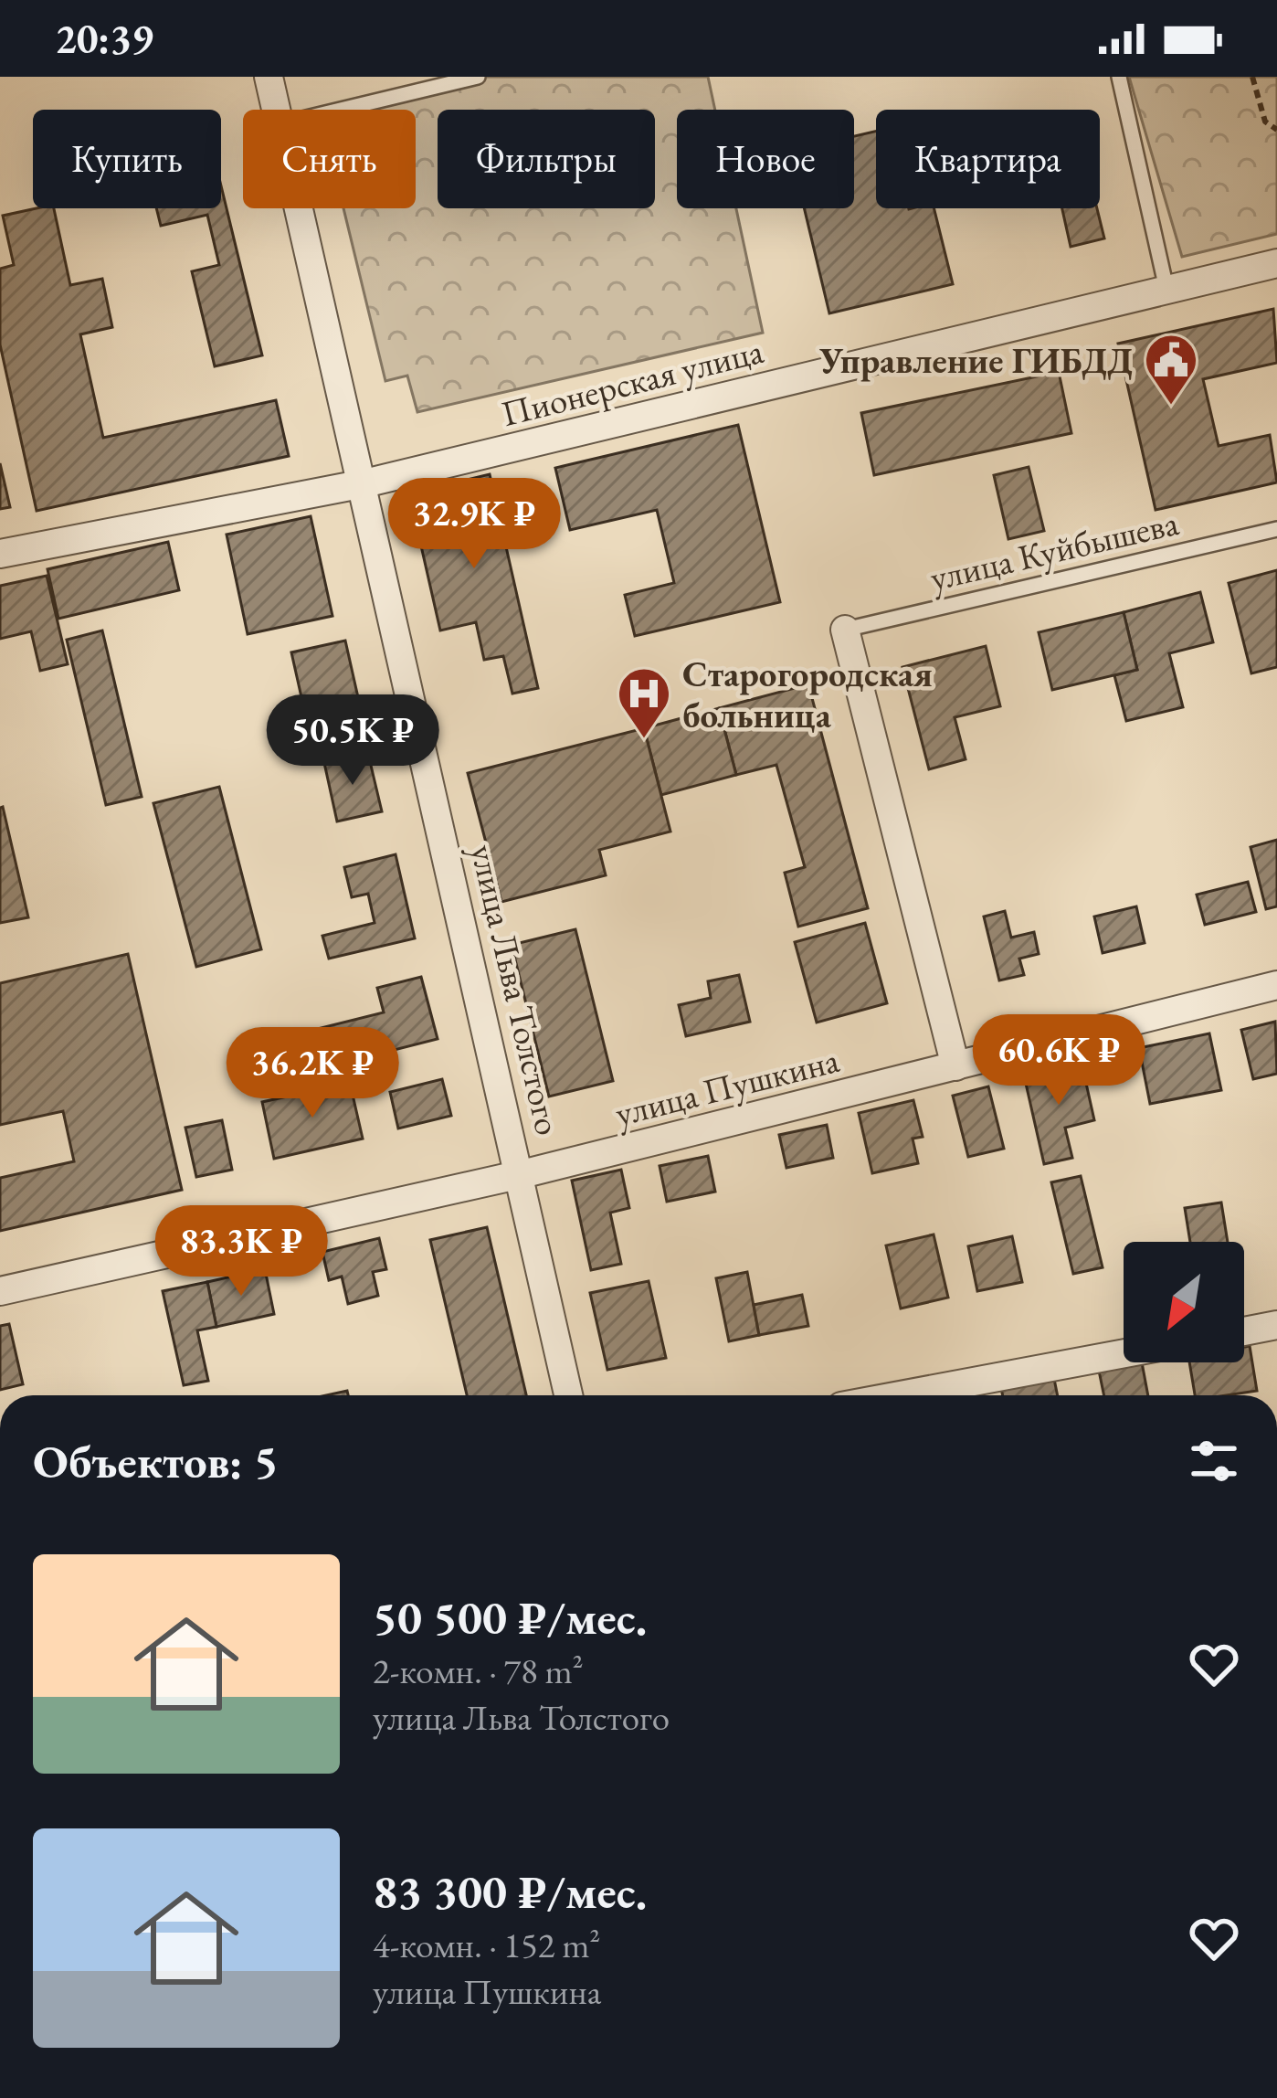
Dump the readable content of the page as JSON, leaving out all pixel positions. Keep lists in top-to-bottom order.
{
  "streets": {
    "street": ["Пионерская улица", "улица Льва Толстого", "улица Пушкина"],
    "lane": ["улица Куйбышева"]
  },
  "crossings": [
    ["Пионерская улица", "улица Льва Толстого"],
    ["улица Льва Толстого", "улица Пушкина"]
  ],
  "places": {
    "public building": ["Управление ГИБДД"],
    "hospital": ["Старогородская больница"]
  },
  "north": "bottom left",
  "page": {
    "status": "20:39",
    "chip": [
      "Купить",
      "Снять",
      "Фильтры",
      "Новое",
      "Квартира"
    ],
    "price": [
      "32.9K ₽",
      "50.5K ₽",
      "60.6K ₽",
      "36.2K ₽",
      "83.3K ₽"
    ],
    "heading": "Объектов: 5",
    "list": [
      {
        "name": "50 500 ₽/мес.",
        "note": "2-комн. · 78 m² · улица Льва Толстого"
      },
      {
        "name": "83 300 ₽/мес.",
        "note": "4-комн. · 152 m² · улица Пушкина"
      }
    ]
  }
}
